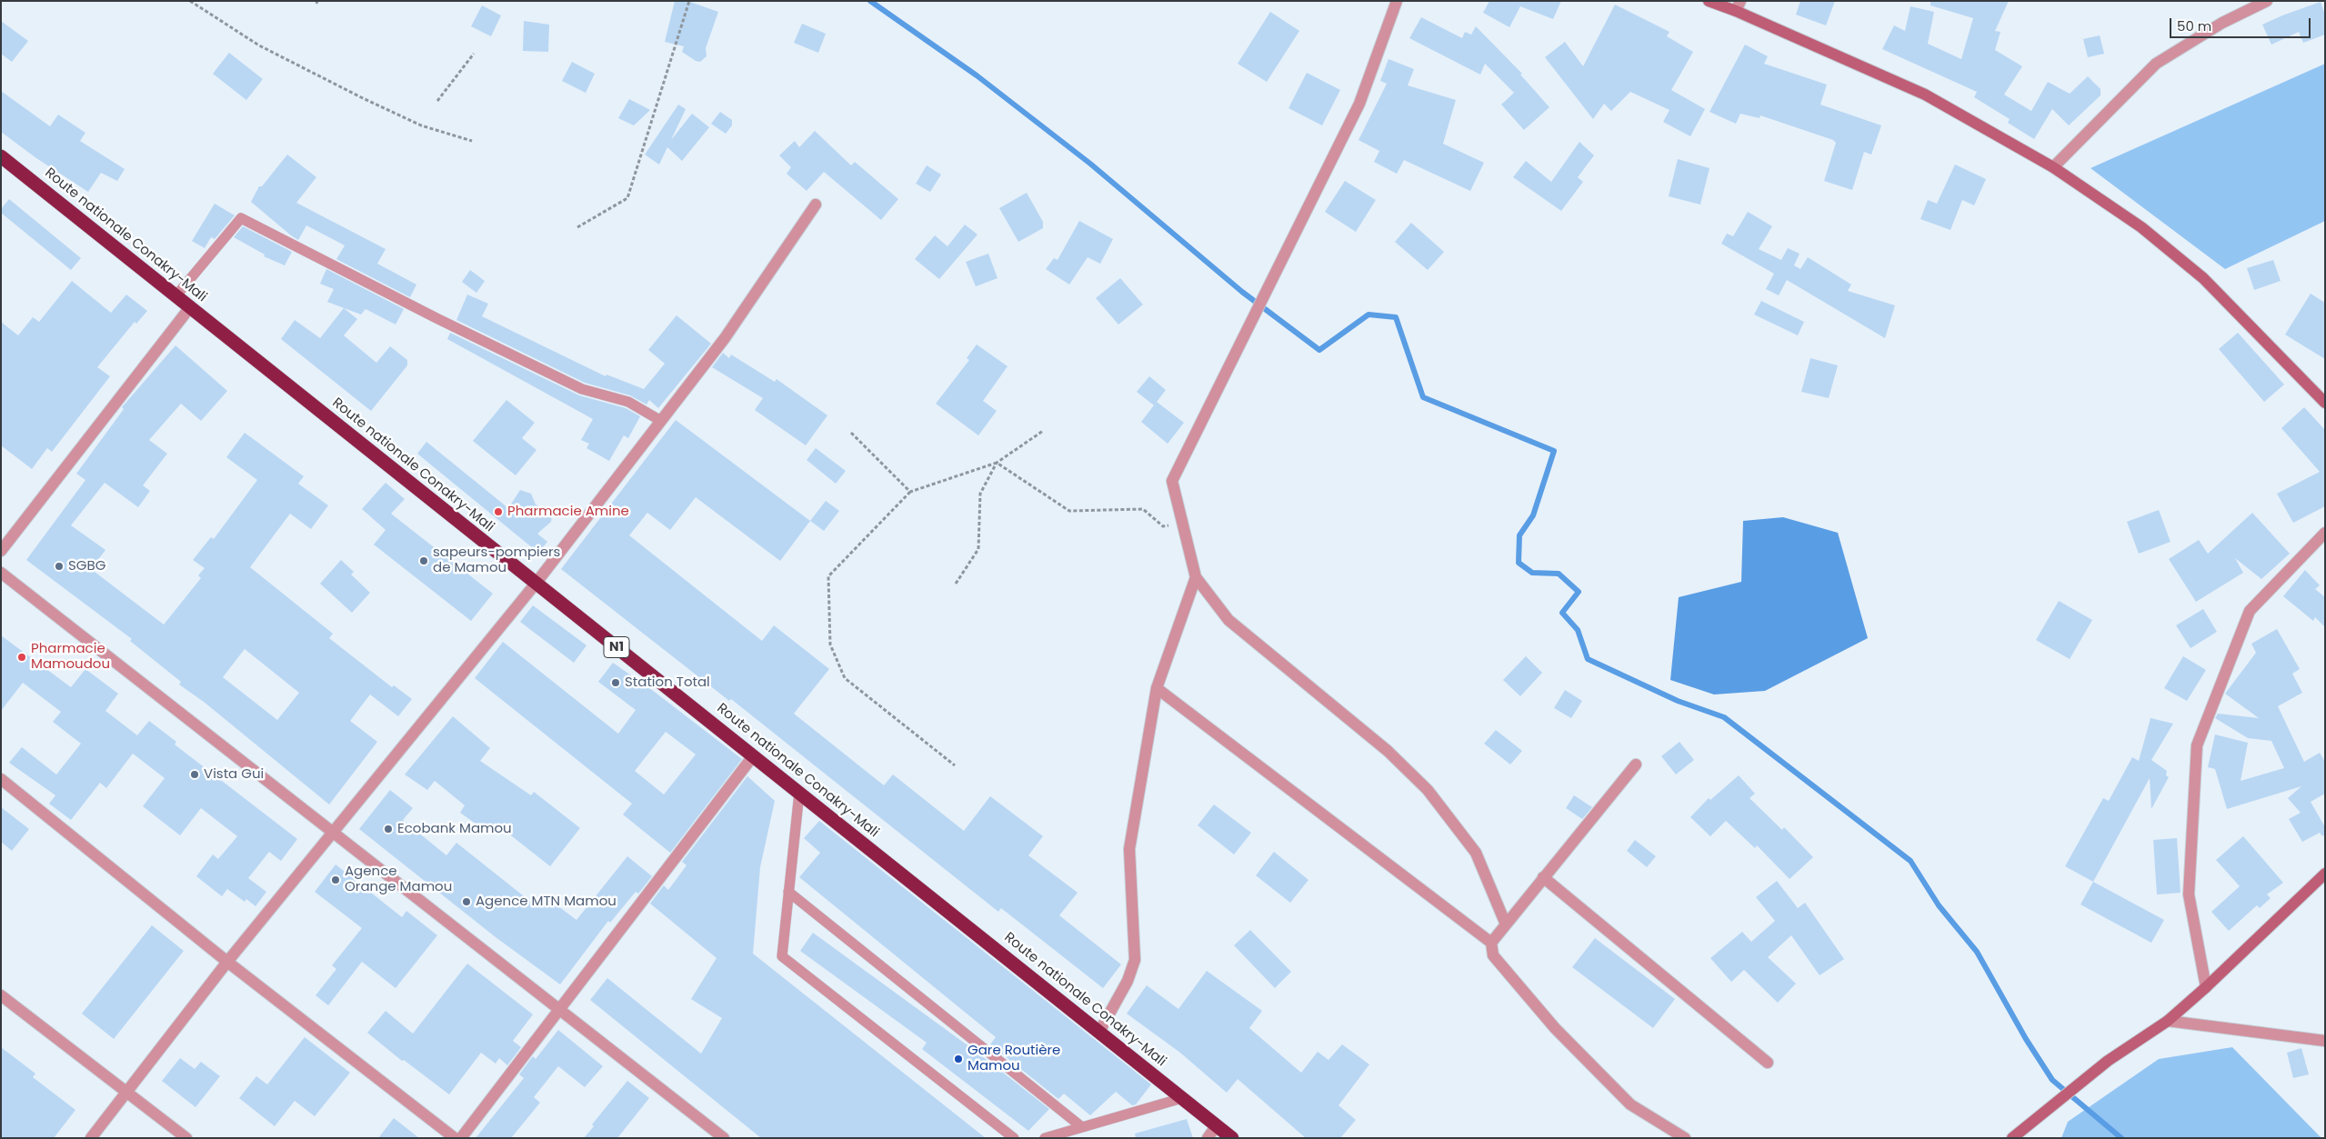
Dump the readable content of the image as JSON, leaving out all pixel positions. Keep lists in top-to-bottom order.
{
  "streets": {
    "highway": ["Route nationale Conakry-Mali", "N1"]
  },
  "places": [
    "Pharmacie Amine",
    "sapeurs-pompiers de Mamou",
    "SGBG",
    "Pharmacie Mamoudou",
    "Station Total",
    "Vista Gui",
    "Ecobank Mamou",
    "Agence Orange Mamou",
    "Agence MTN Mamou",
    "Gare Routière Mamou"
  ],
  "scale_bar": "50 m"
}
